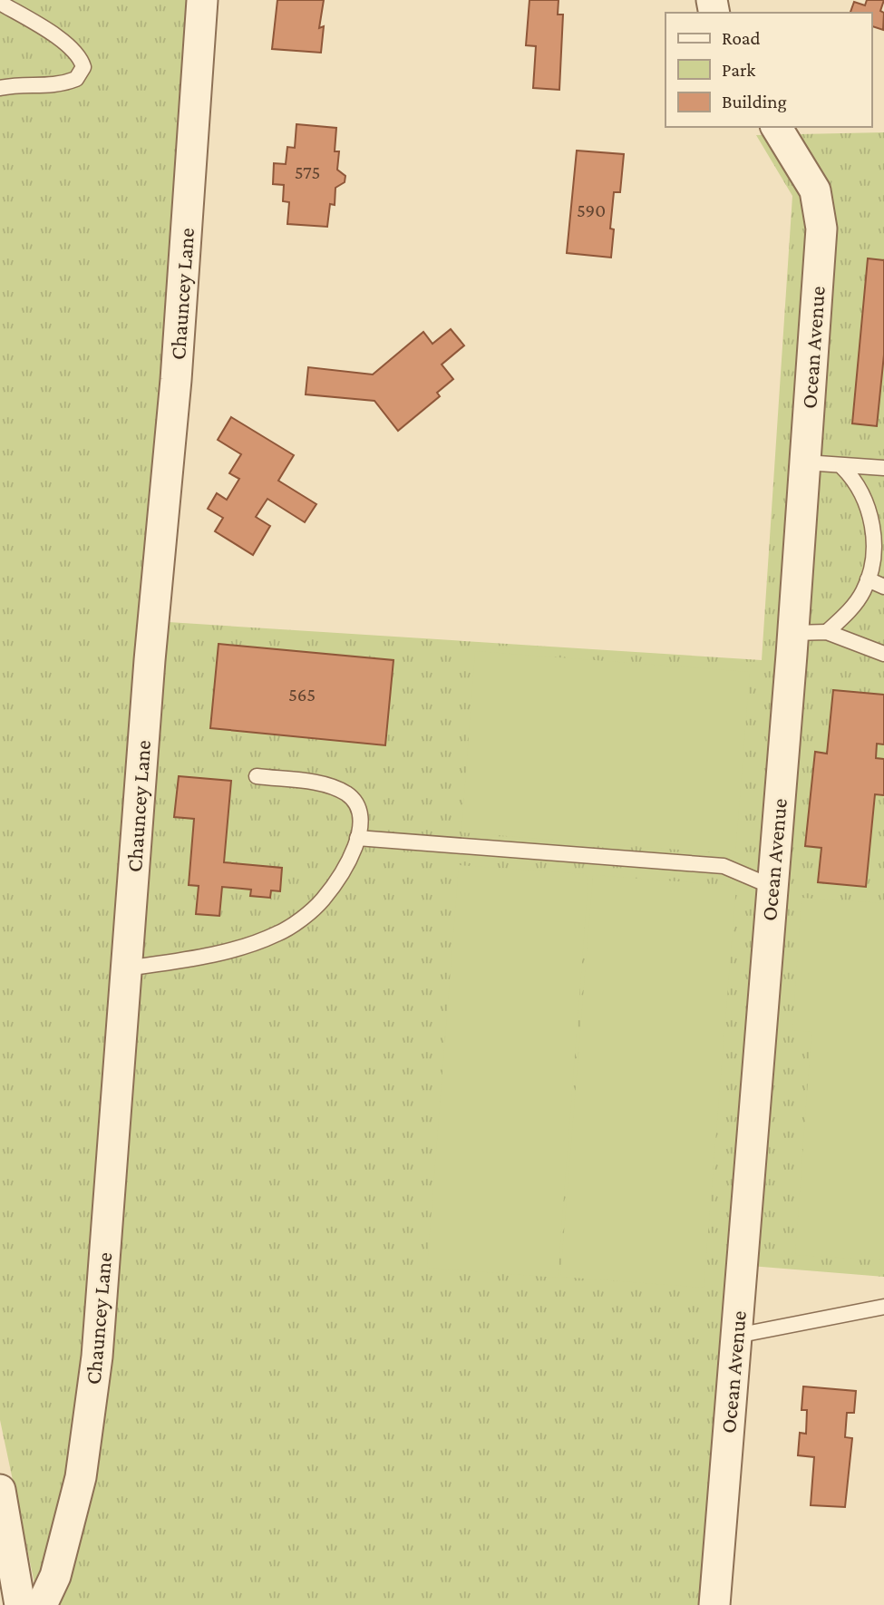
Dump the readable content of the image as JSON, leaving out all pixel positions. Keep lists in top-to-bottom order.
{
  "streets": {
    "street": ["Chauncey Lane", "Ocean Avenue"]
  },
  "house_numbers": ["575", "590", "565"],
  "legend": ["Road", "Park", "Building"]
}
